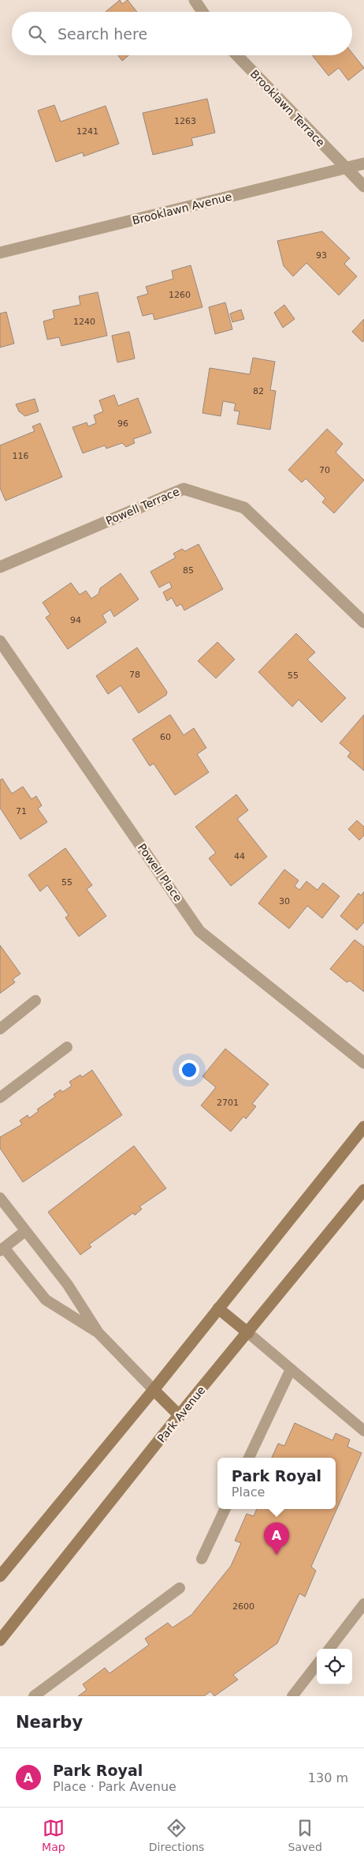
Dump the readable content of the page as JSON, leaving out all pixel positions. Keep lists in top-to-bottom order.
{
  "streets": {
    "main road": ["Park Avenue"],
    "street": [
      "Brooklawn Terrace",
      "Brooklawn Avenue",
      "Powell Terrace",
      "Powell Place"
    ]
  },
  "crossings": [
    ["Brooklawn Terrace", "Brooklawn Avenue"]
  ],
  "house_numbers": [
    "1263",
    "1241",
    "93",
    "1260",
    "1240",
    "82",
    "96",
    "116",
    "70",
    "85",
    "94",
    "78",
    "55",
    "60",
    "71",
    "44",
    "55",
    "30",
    "2701",
    "2600"
  ],
  "page": {
    "search": "Search here",
    "popup": ["Park Royal", "Place"],
    "pins": "A",
    "heading": "Nearby",
    "list": [
      {
        "mark": "A",
        "name": "Park Royal",
        "note": "Place · Park Avenue",
        "value": "130 m"
      }
    ],
    "nav": ["Map", "Directions", "Saved"]
  }
}
